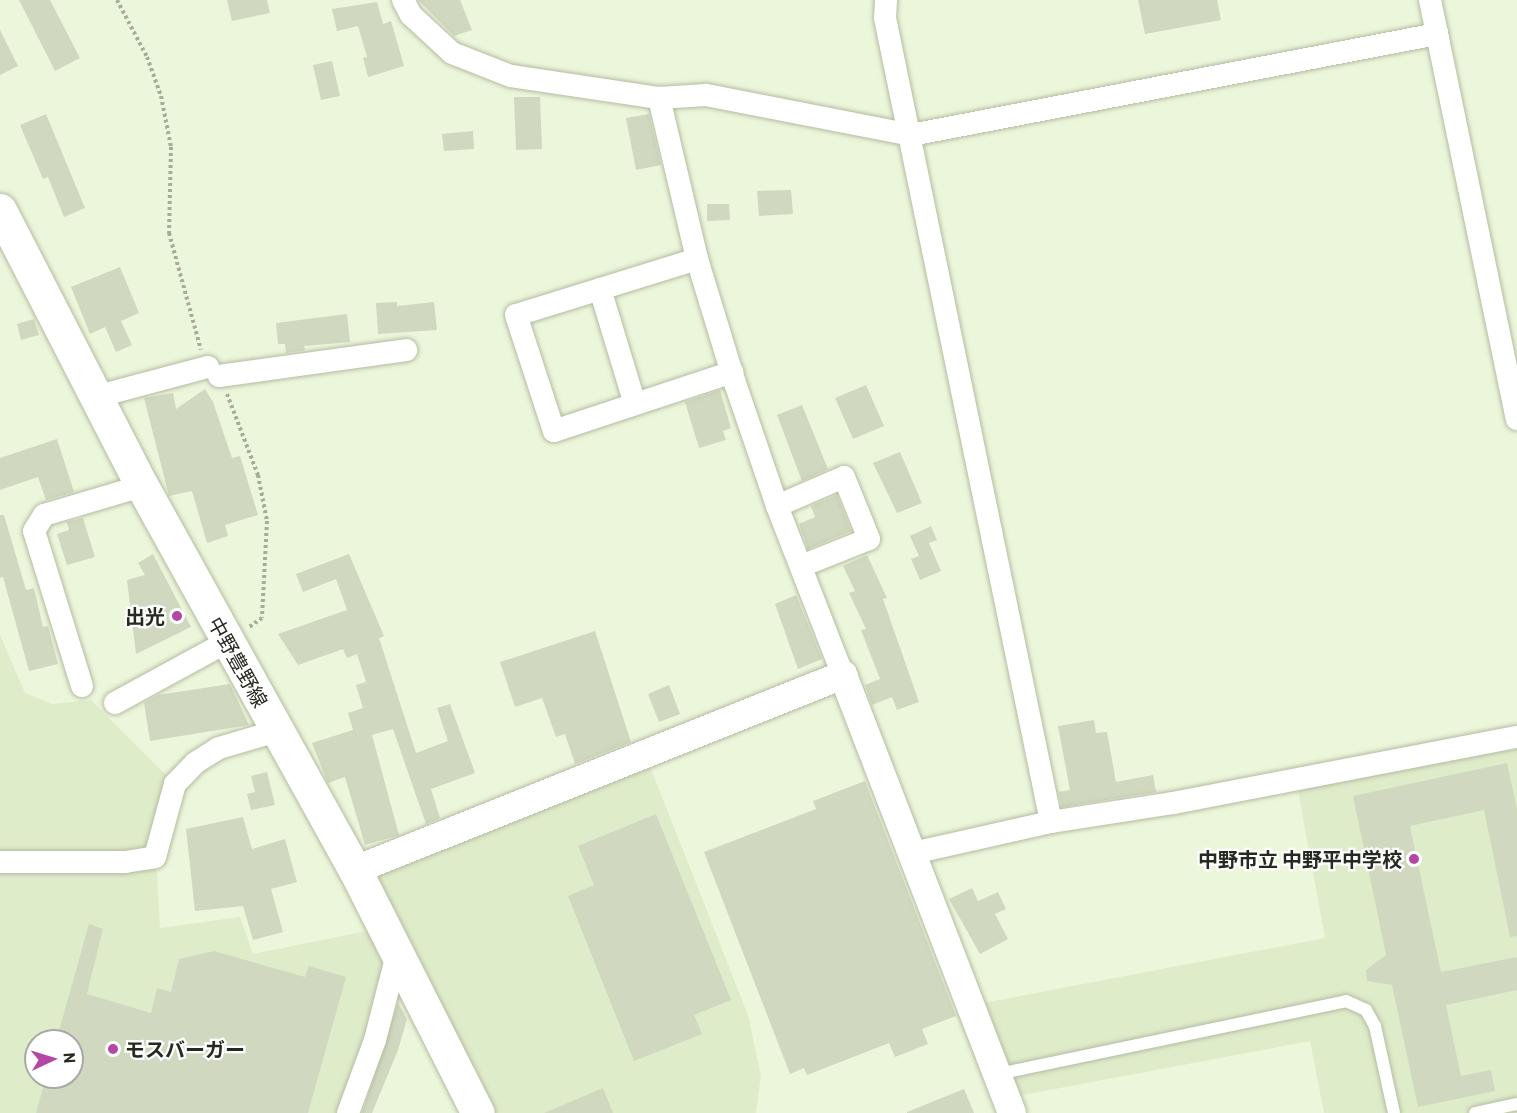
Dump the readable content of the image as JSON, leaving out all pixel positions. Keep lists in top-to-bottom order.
{
  "streets": {
    "main road": ["中野豊野線"]
  },
  "places": ["出光", "中野市立 中野平中学校", "モスバーガー"],
  "north": "right"
}
